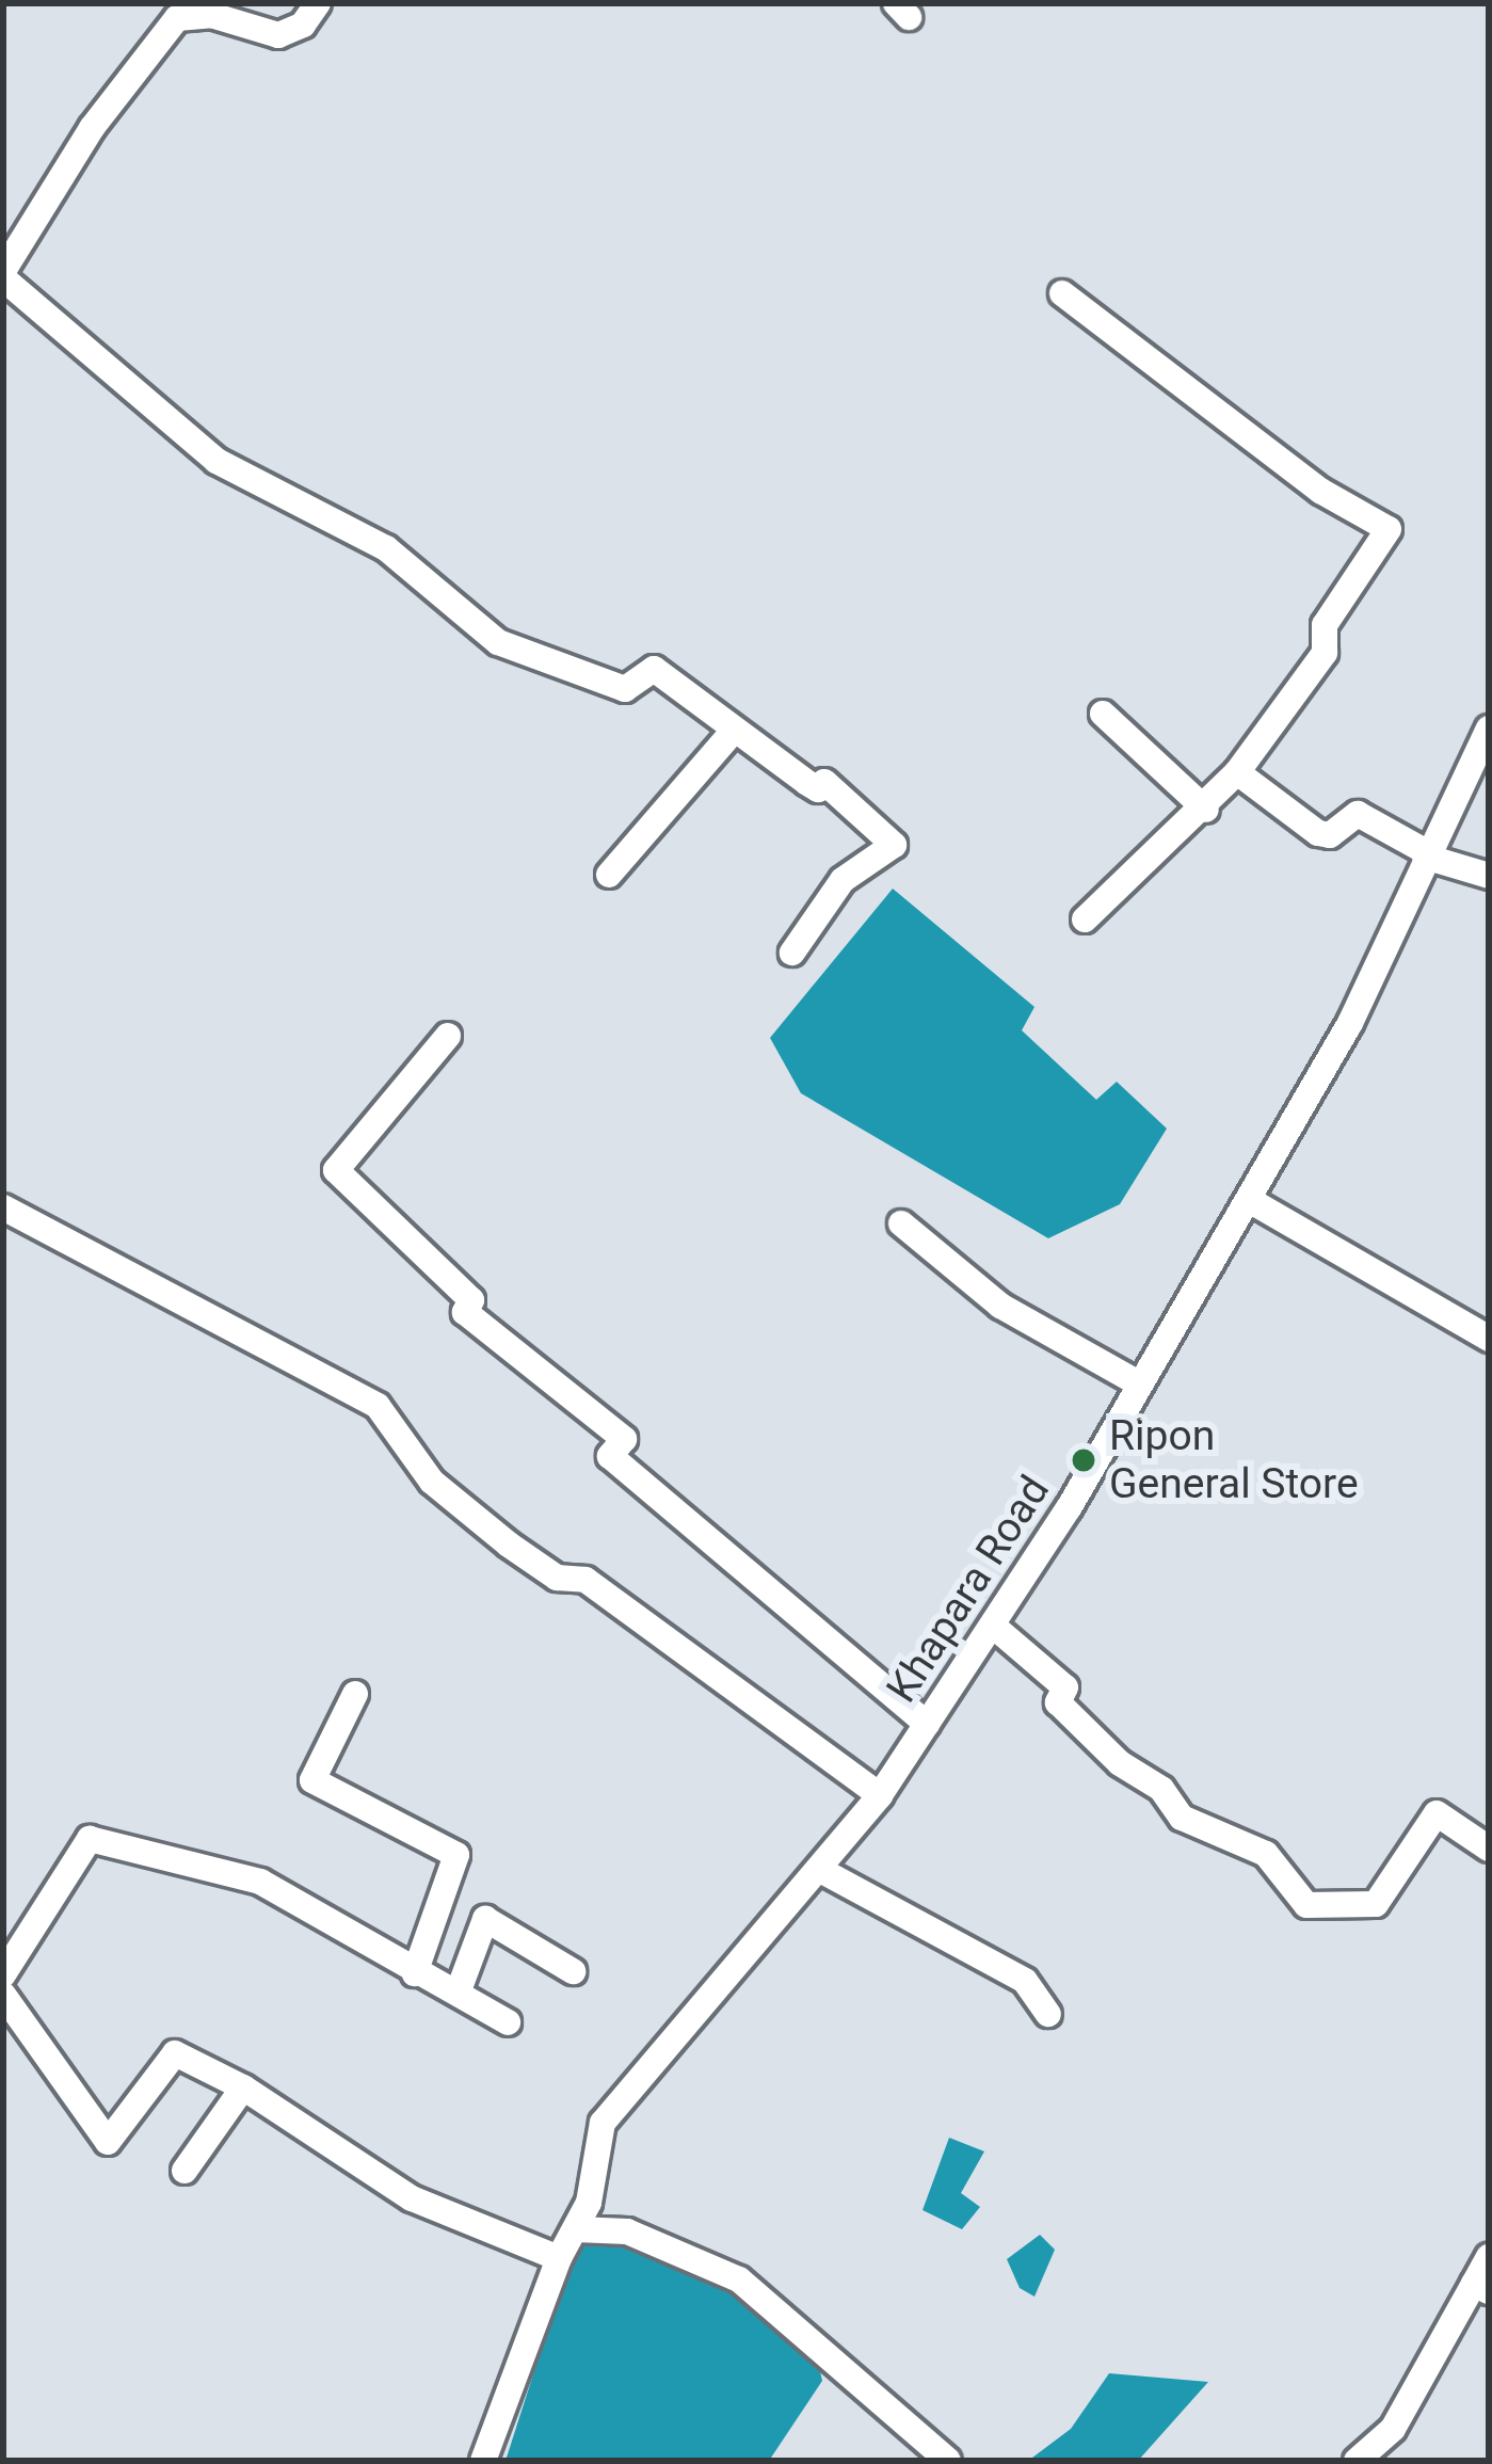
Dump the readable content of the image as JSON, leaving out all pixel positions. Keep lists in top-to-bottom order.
{
  "streets": {
    "street": ["Khapara Road"]
  },
  "places": ["Ripon General Store"]
}
